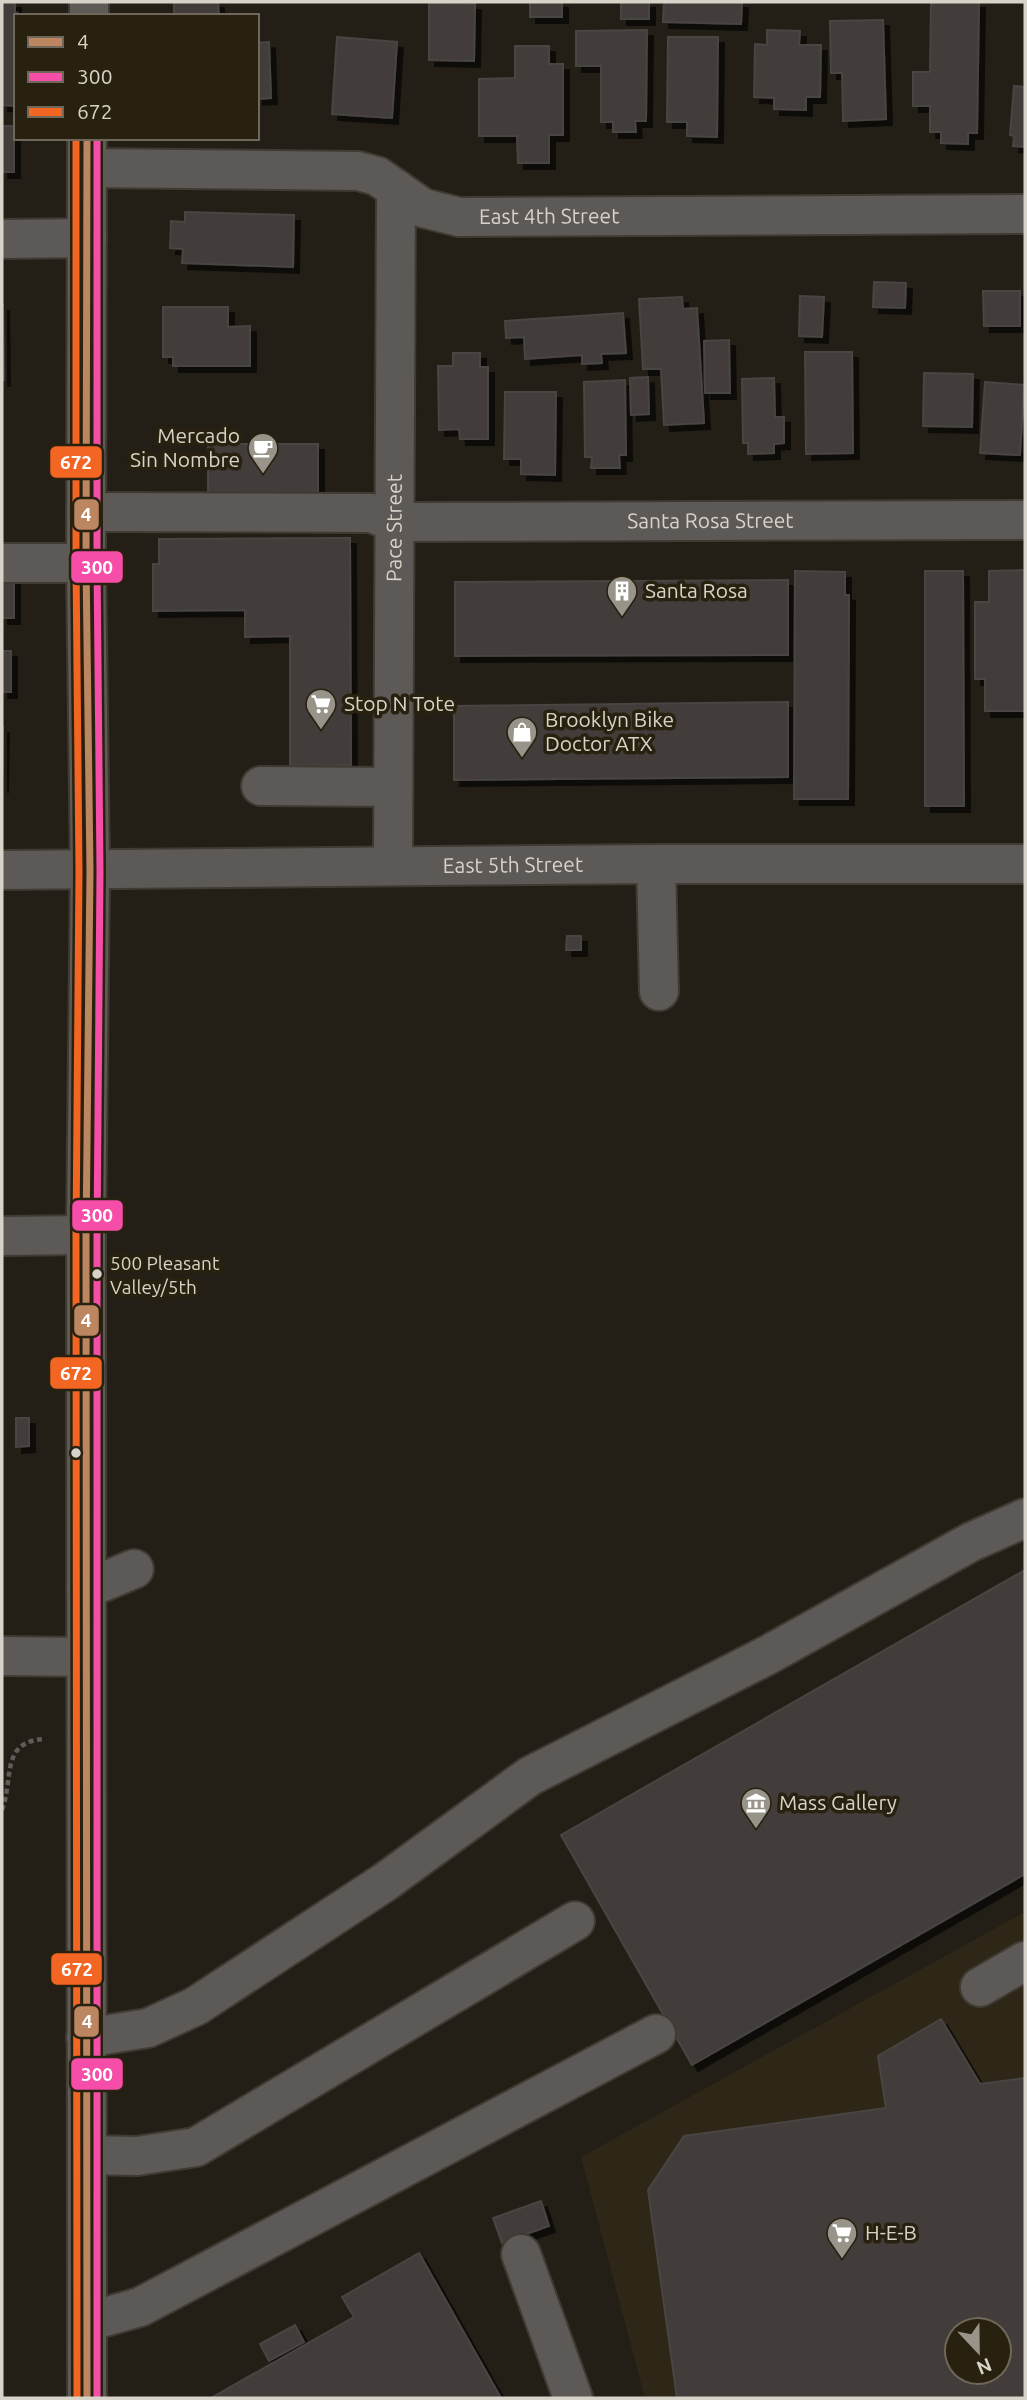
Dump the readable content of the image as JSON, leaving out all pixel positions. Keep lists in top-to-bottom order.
{
  "streets": {
    "street": [
      "East 4th Street",
      "Santa Rosa Street",
      "Pace Street",
      "East 5th Street"
    ]
  },
  "crossings": [
    ["East 4th Street", "Pace Street"],
    ["Santa Rosa Street", "Pace Street"],
    ["Pace Street", "East 5th Street"]
  ],
  "places": {
    "cafe": ["Mercado Sin Nombre"],
    "building": ["Santa Rosa"],
    "supermarket": ["Stop N Tote", "H-E-B"],
    "shop": ["Brooklyn Bike Doctor ATX"],
    "other": ["500 Pleasant Valley/5th"],
    "museum": ["Mass Gallery"]
  },
  "lines": ["transit line 4", "transit line 300", "transit line 672"],
  "legend": ["4", "300", "672"],
  "north": "bottom"
}
